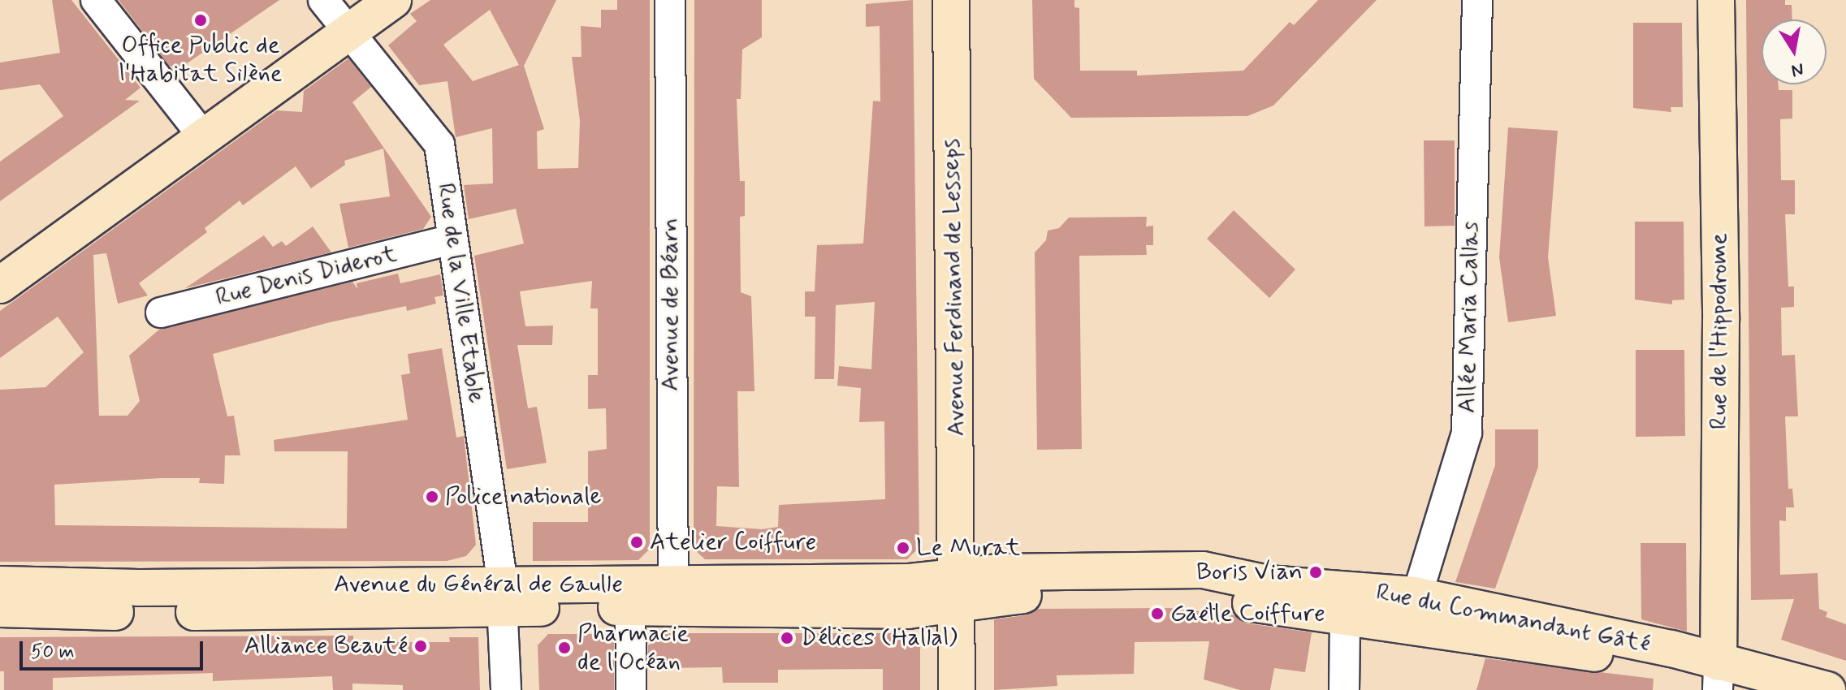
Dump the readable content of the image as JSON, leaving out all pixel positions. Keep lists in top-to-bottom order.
{
  "streets": {
    "street": [
      "Rue Denis Diderot",
      "Avenue Ferdinand de Lesseps",
      "Rue de la Ville Etable",
      "Avenue de Béarn",
      "Allée Maria Callas",
      "Rue de l'Hippodrome",
      "Avenue du Général de Gaulle",
      "Rue du Commandant Gâté"
    ]
  },
  "crossings": [
    ["Rue Denis Diderot", "Rue de la Ville Etable"],
    ["Avenue Ferdinand de Lesseps", "Avenue du Général de Gaulle"],
    ["Avenue Ferdinand de Lesseps", "Rue du Commandant Gâté"],
    ["Rue de la Ville Etable", "Avenue du Général de Gaulle"],
    ["Avenue de Béarn", "Avenue du Général de Gaulle"],
    ["Allée Maria Callas", "Rue du Commandant Gâté"],
    ["Rue de l'Hippodrome", "Rue du Commandant Gâté"],
    ["Avenue du Général de Gaulle", "Rue du Commandant Gâté"]
  ],
  "places": [
    "Office Public de l'Habitat Silène",
    "Police nationale",
    "Atelier Coiffure",
    "Le Murat",
    "Boris Vian",
    "Gaëlle Coiffure",
    "Délices (Hallal)",
    "Alliance Beauté",
    "Pharmacie de l'Océan"
  ],
  "scale_bar": "50 m",
  "north": "bottom"
}
